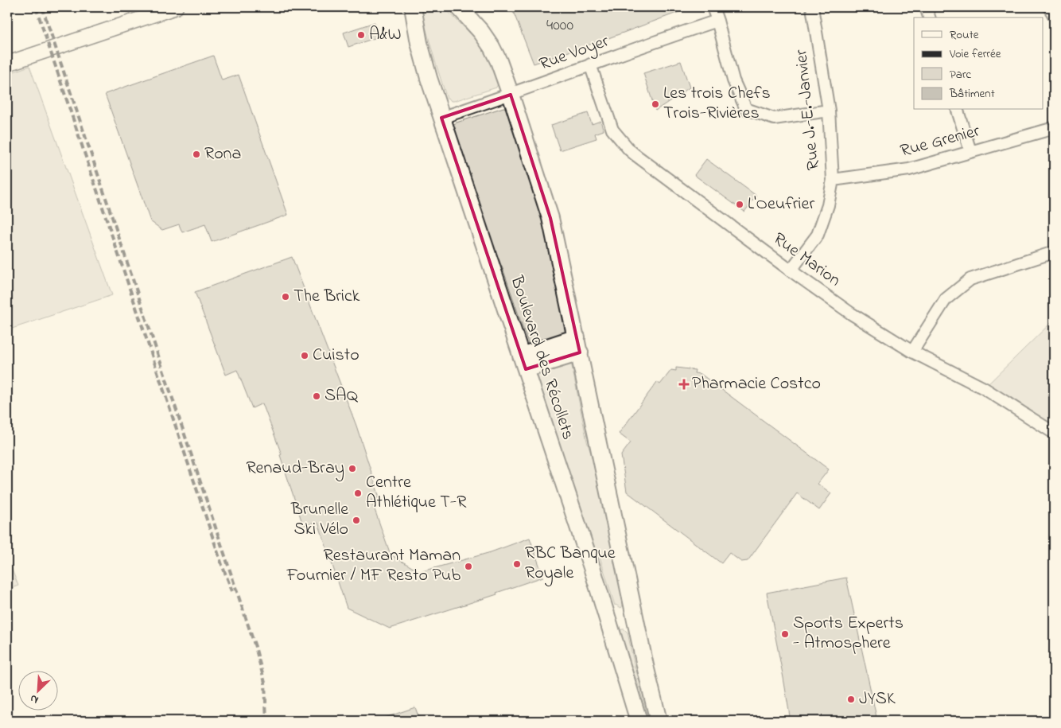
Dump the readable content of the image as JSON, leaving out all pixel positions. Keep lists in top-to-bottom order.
{
  "streets": {
    "main road": ["Boulevard des Récollets"],
    "street": [
      "Rue Voyer",
      "Rue J.-E.-Janvier",
      "Rue Grenier",
      "Rue Marion"
    ]
  },
  "crossings": [
    ["Rue Voyer", "Rue Marion"],
    ["Rue Voyer", "Boulevard des Récollets"],
    ["Rue J.-E.-Janvier", "Rue Grenier"],
    ["Rue J.-E.-Janvier", "Rue Marion"]
  ],
  "places": {
    "other": [
      "A&W",
      "Les trois Chefs Trois-Rivières",
      "Rona",
      "L'Oeufrier",
      "The Brick",
      "Cuisto",
      "SAQ",
      "Renaud-Bray",
      "Centre Athlétique T-R",
      "Brunelle Ski Vélo",
      "RBC Banque Royale",
      "Restaurant Maman Fournier / MF Resto Pub",
      "Sports Experts - Atmosphere",
      "JYSK"
    ],
    "health": ["Pharmacie Costco"]
  },
  "house_numbers": ["4000"],
  "legend": [
    "Route",
    "Voie ferrée",
    "Parc",
    "Bâtiment"
  ],
  "north": "bottom left"
}
